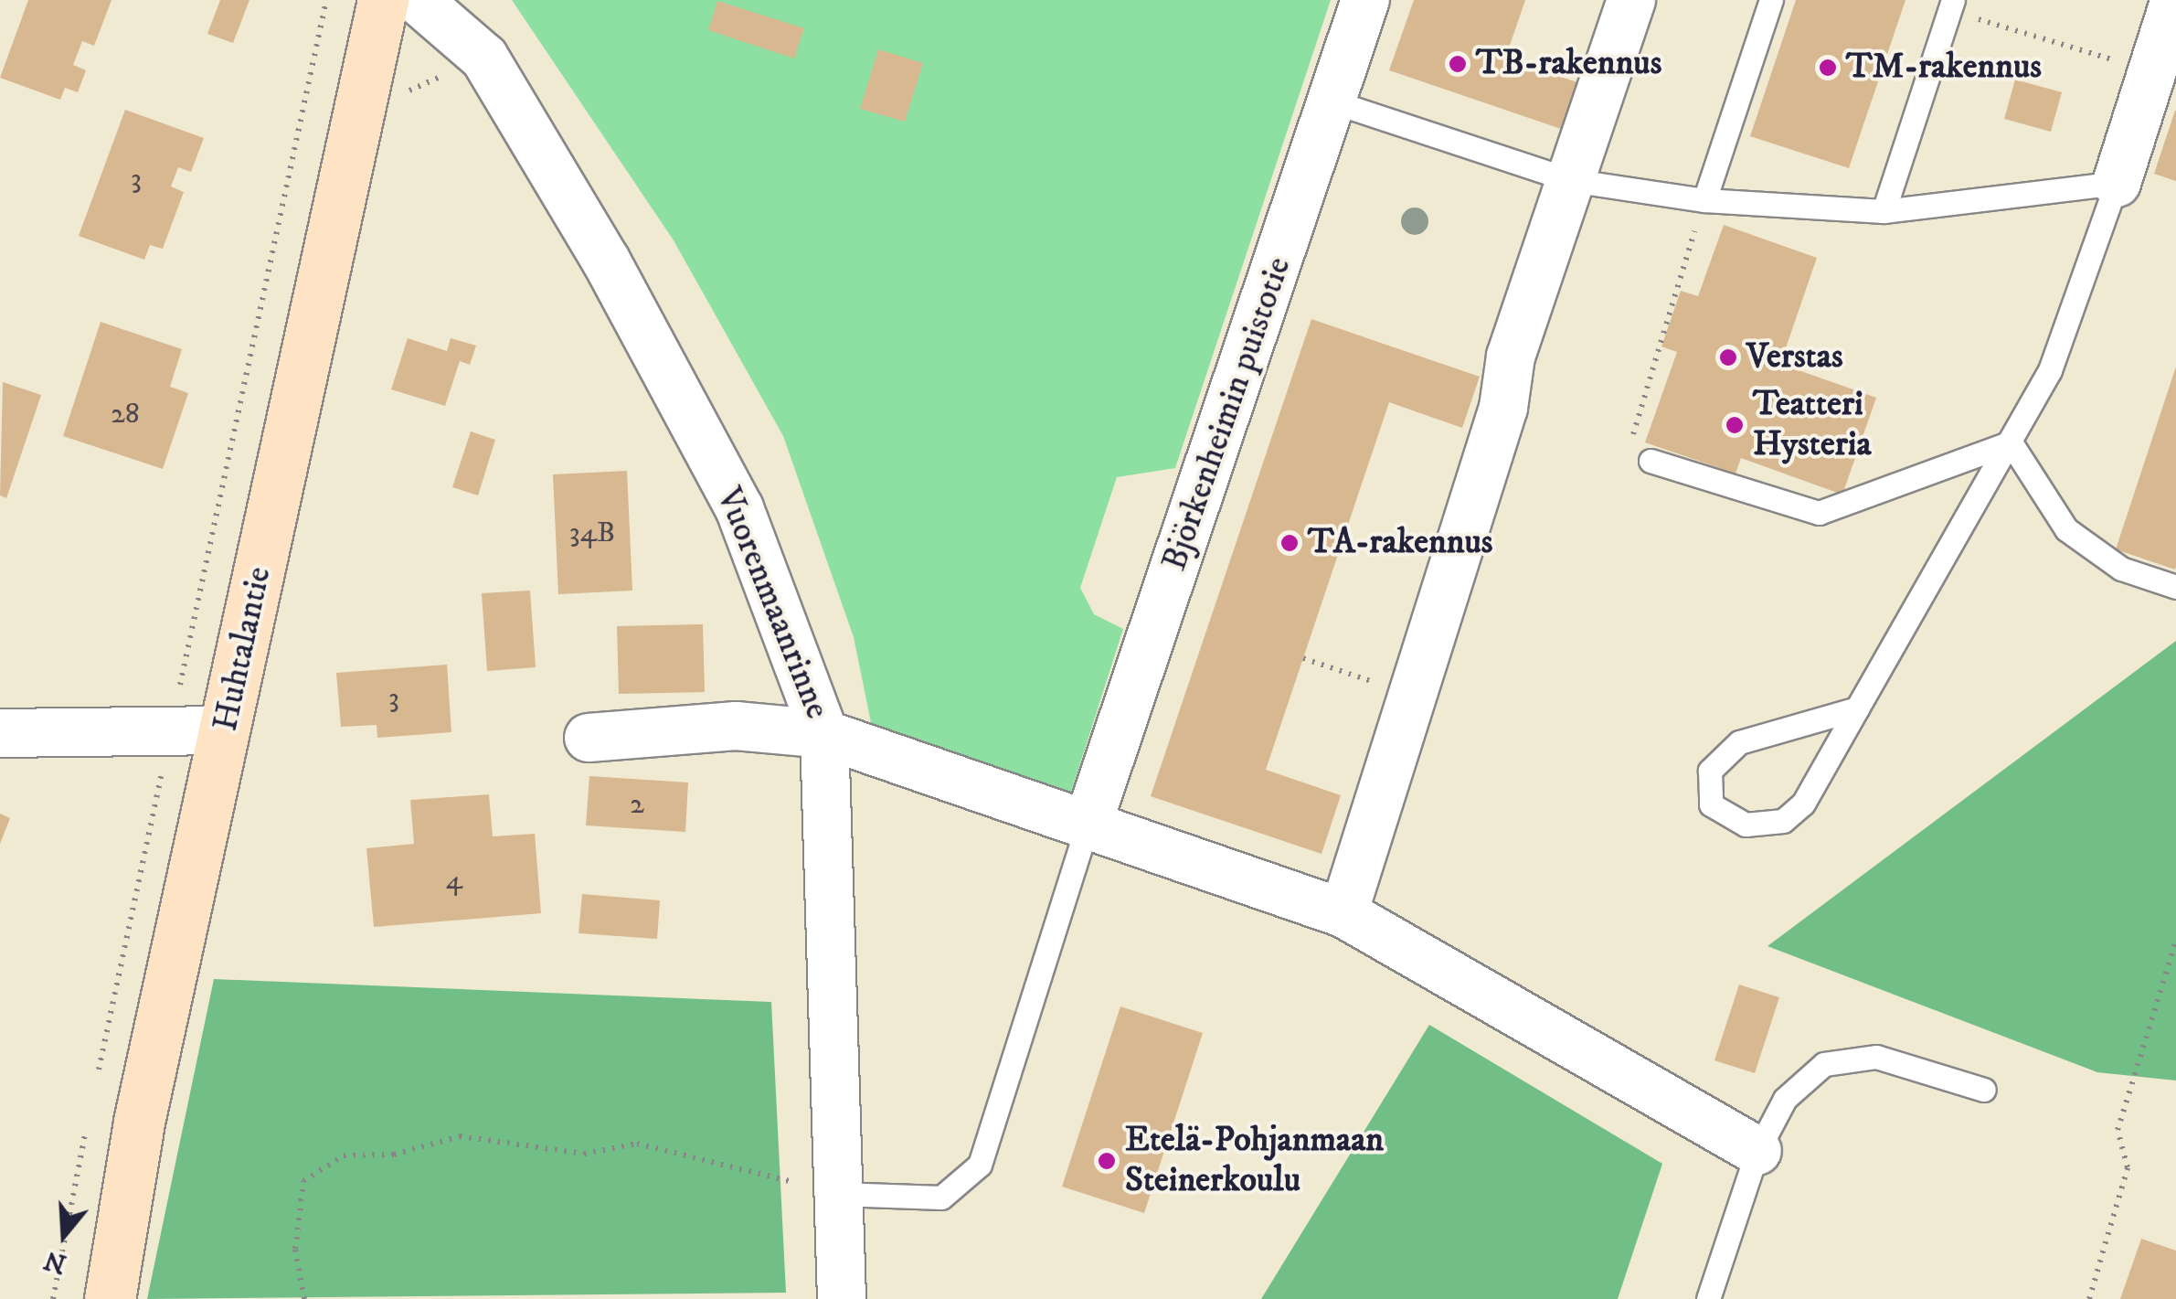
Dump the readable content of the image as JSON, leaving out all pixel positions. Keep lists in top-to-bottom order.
{
  "streets": {
    "main road": ["Huhtalantie"],
    "street": ["Björkenheimin puistotie", "Vuorenmaanrinne"]
  },
  "places": [
    "TB-rakennus",
    "TM-rakennus",
    "Verstas",
    "Teatteri Hysteria",
    "TA-rakennus",
    "Etelä-Pohjanmaan Steinerkoulu"
  ],
  "house_numbers": [
    "3",
    "28",
    "34B",
    "3",
    "2",
    "4"
  ],
  "north": "bottom"
}
